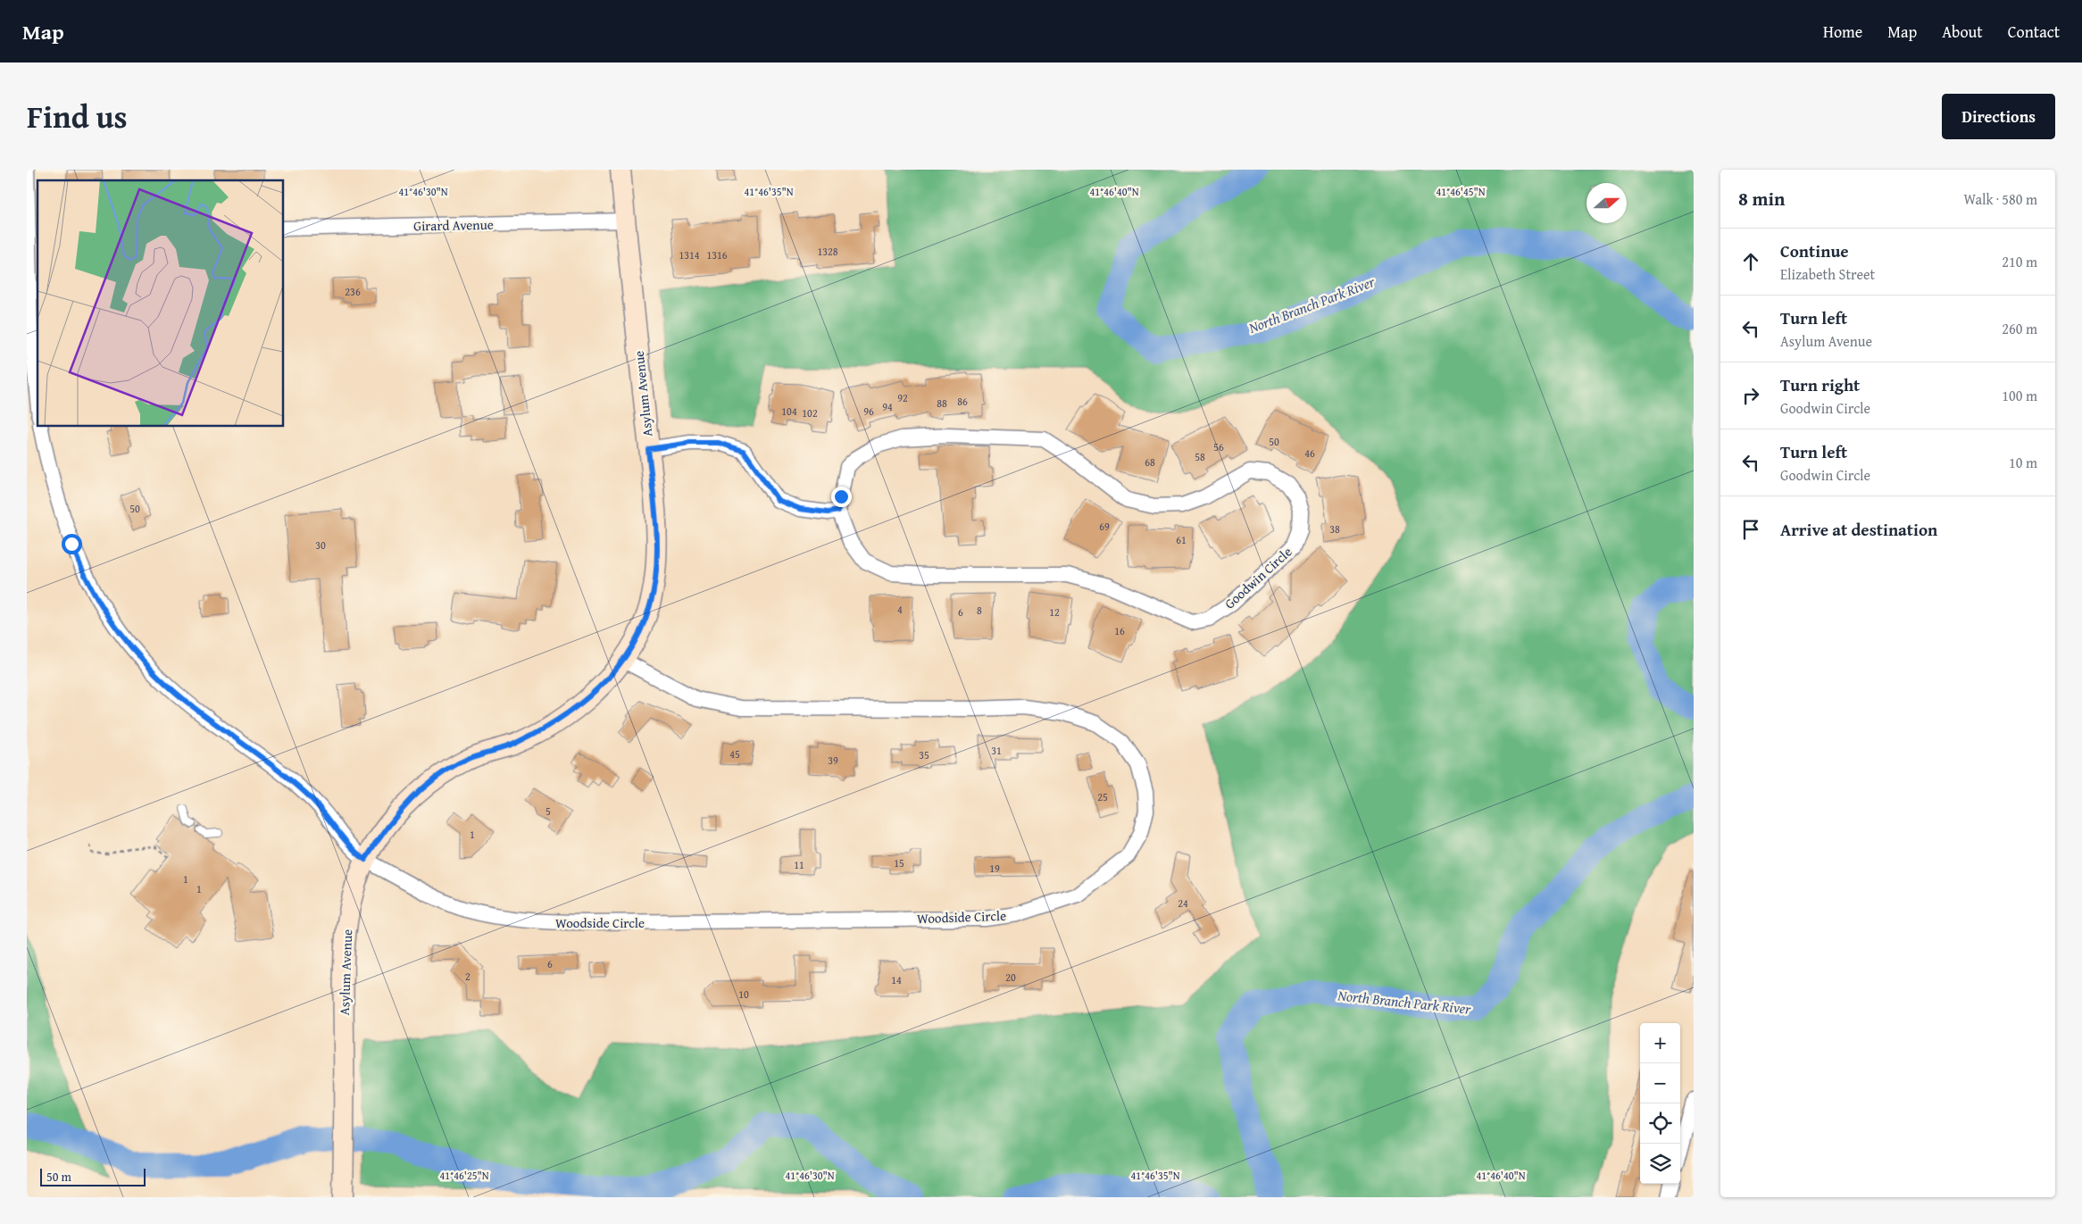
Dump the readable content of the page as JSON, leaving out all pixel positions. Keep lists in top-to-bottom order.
{
  "streets": {
    "main road": ["Asylum Avenue"],
    "street": ["Girard Avenue", "Goodwin Circle", "Woodside Circle"]
  },
  "crossings": [
    ["Girard Avenue", "Asylum Avenue"],
    ["Asylum Avenue", "Woodside Circle"]
  ],
  "water": ["North Branch Park River"],
  "house_numbers": [
    "1328",
    "1314",
    "1316",
    "236",
    "92",
    "86",
    "88",
    "94",
    "104",
    "96",
    "102",
    "50",
    "56",
    "46",
    "58",
    "68",
    "50",
    "69",
    "38",
    "61",
    "30",
    "4",
    "8",
    "6",
    "12",
    "16",
    "31",
    "45",
    "35",
    "39",
    "25",
    "5",
    "1",
    "15",
    "11",
    "19",
    "1",
    "1",
    "24",
    "6",
    "2",
    "20",
    "14",
    "10"
  ],
  "scale_bar": "50 m",
  "north": "right",
  "page": {
    "header": "Map",
    "nav": [
      "Home",
      "Map",
      "About",
      "Contact"
    ],
    "title": "Find us",
    "buttons": "Directions",
    "heading": ["8 min", "Walk · 580 m"],
    "list": [
      ["Continue", "Elizabeth Street", "210 m"],
      ["Turn left", "Asylum Avenue", "260 m"],
      ["Turn right", "Goodwin Circle", "100 m"],
      ["Turn left", "Goodwin Circle", "10 m"],
      "Arrive at destination"
    ],
    "map_buttons": ["+", "−"],
    "scale": "50 m"
  },
  "coordinates": [
    "41°46'40\"N",
    "41°46'45\"N",
    "41°46'30\"N",
    "41°46'35\"N",
    "41°46'25\"N"
  ]
}
